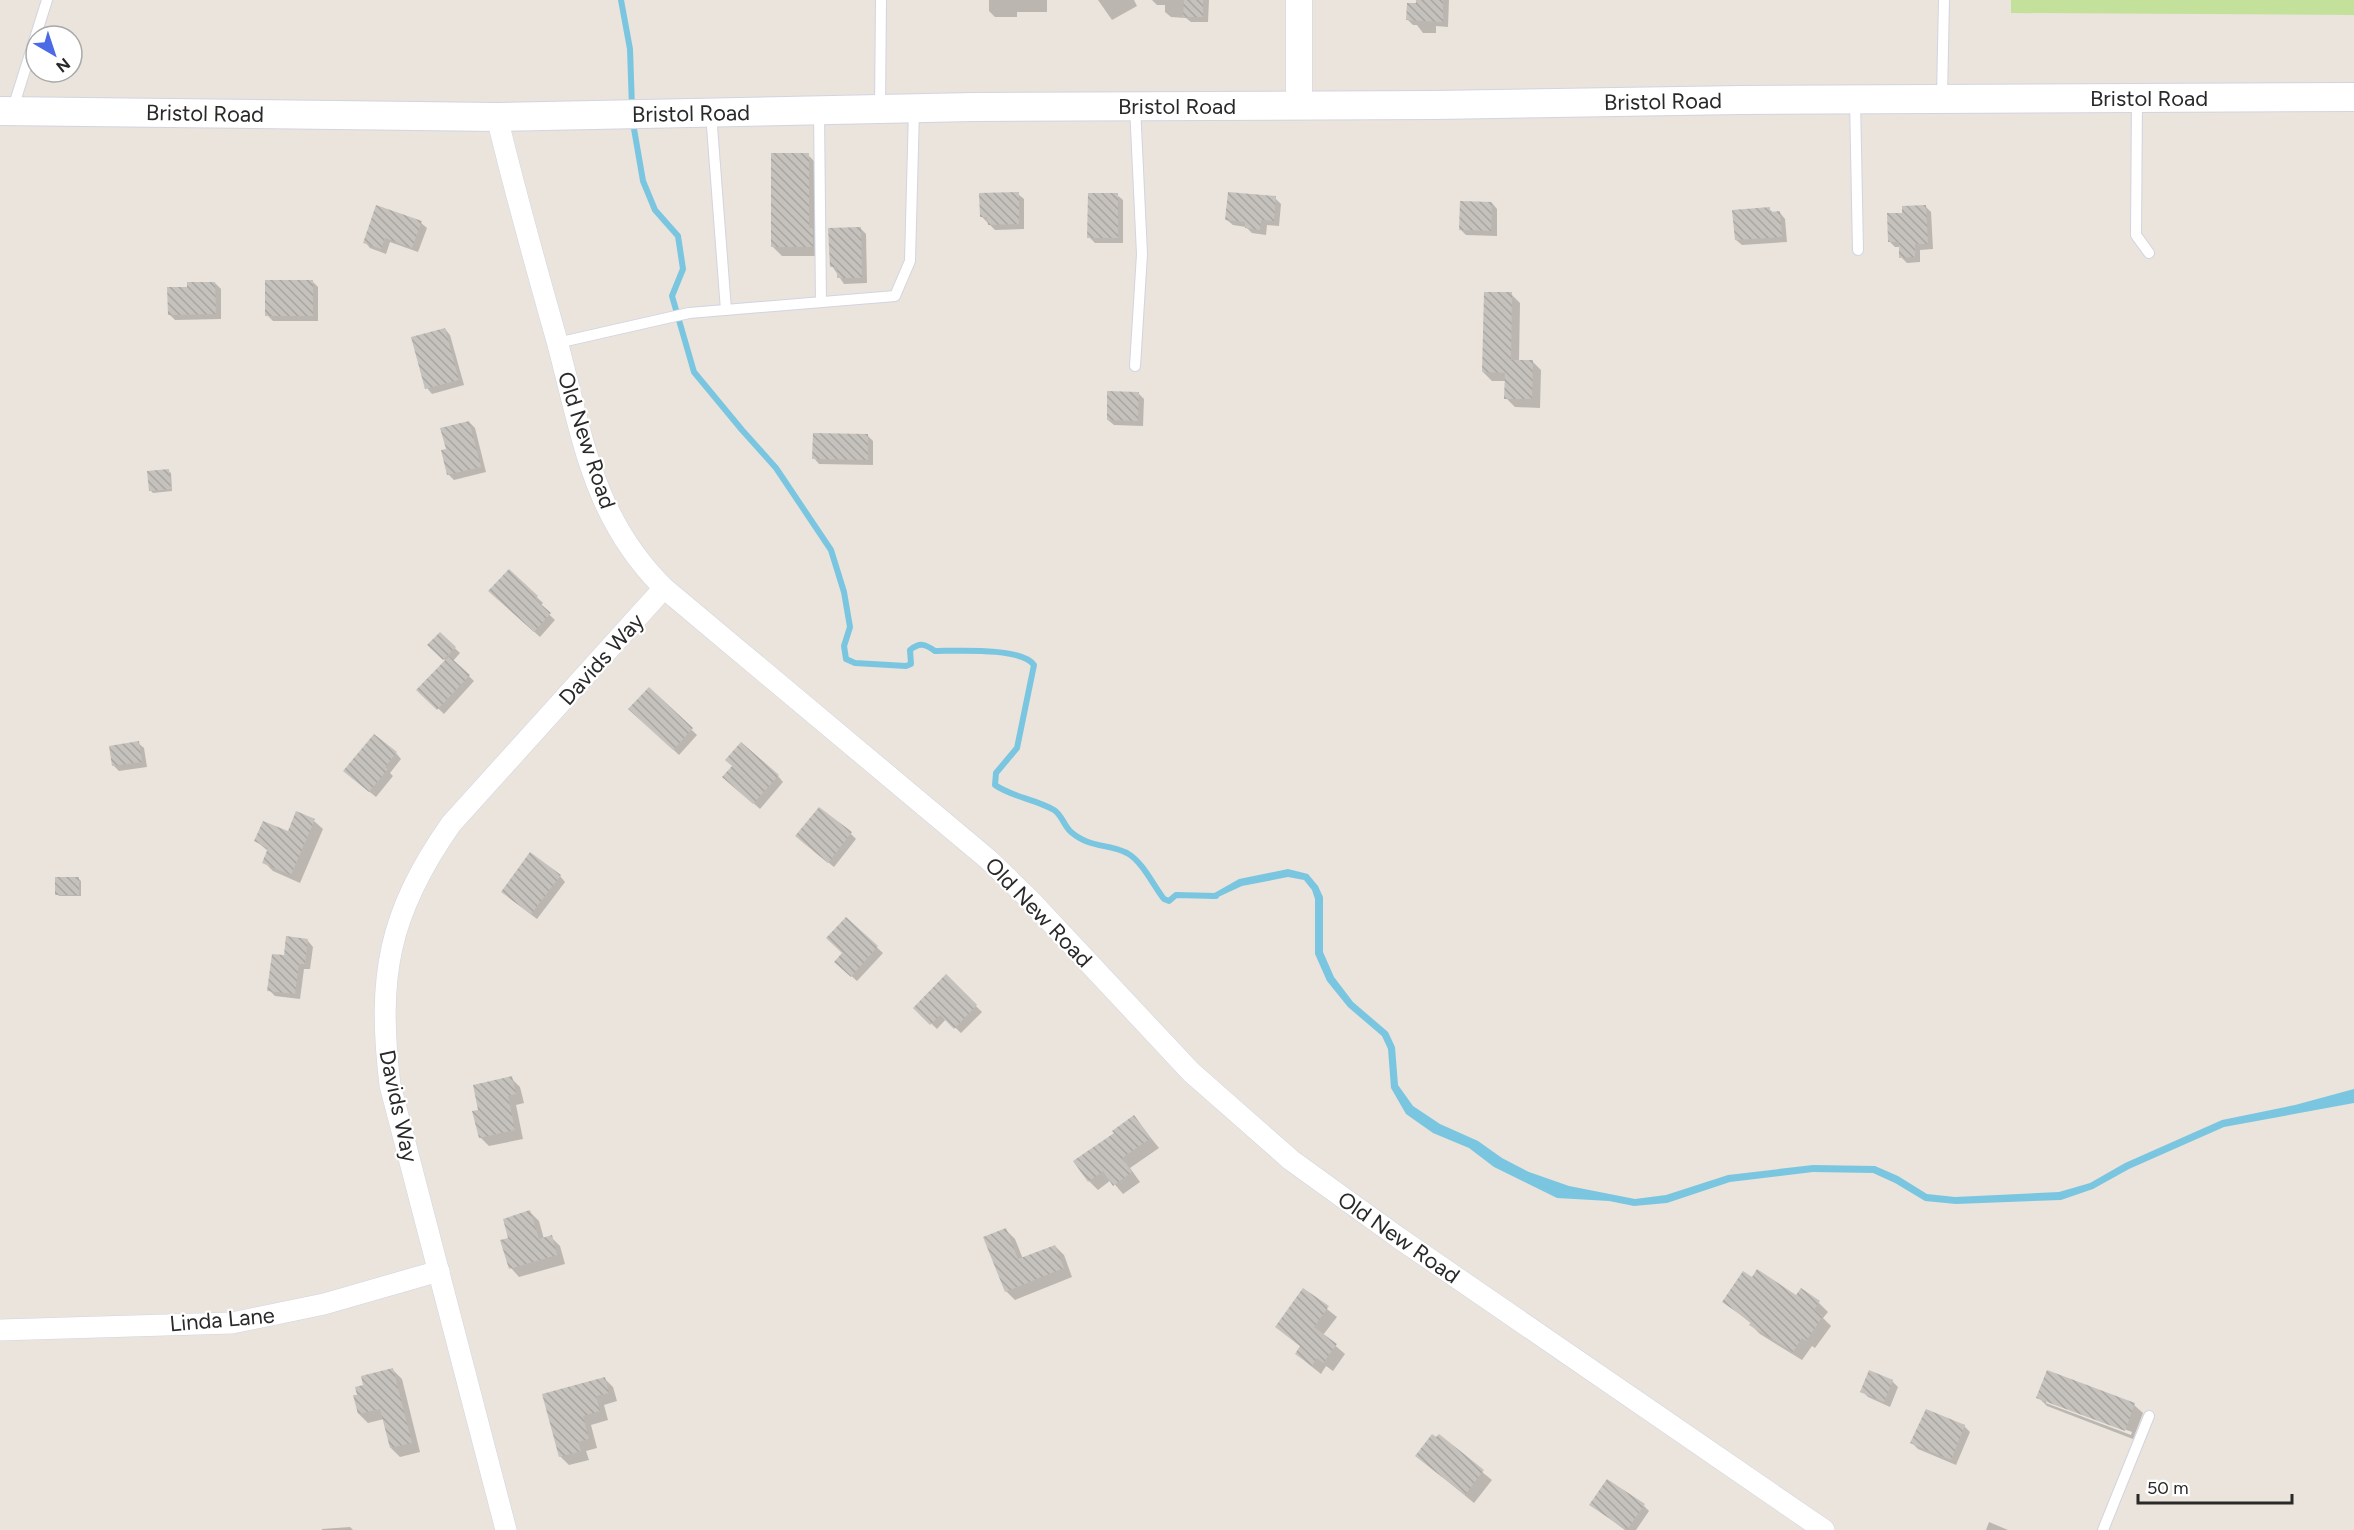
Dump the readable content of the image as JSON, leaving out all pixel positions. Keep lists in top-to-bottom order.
{
  "streets": {
    "main road": ["Bristol Road"],
    "street": ["Old New Road", "Davids Way", "Linda Lane"]
  },
  "crossings": [
    ["Bristol Road", "Old New Road"],
    ["Old New Road", "Davids Way"],
    ["Davids Way", "Linda Lane"]
  ],
  "scale_bar": "50 m",
  "north": "bottom right"
}
